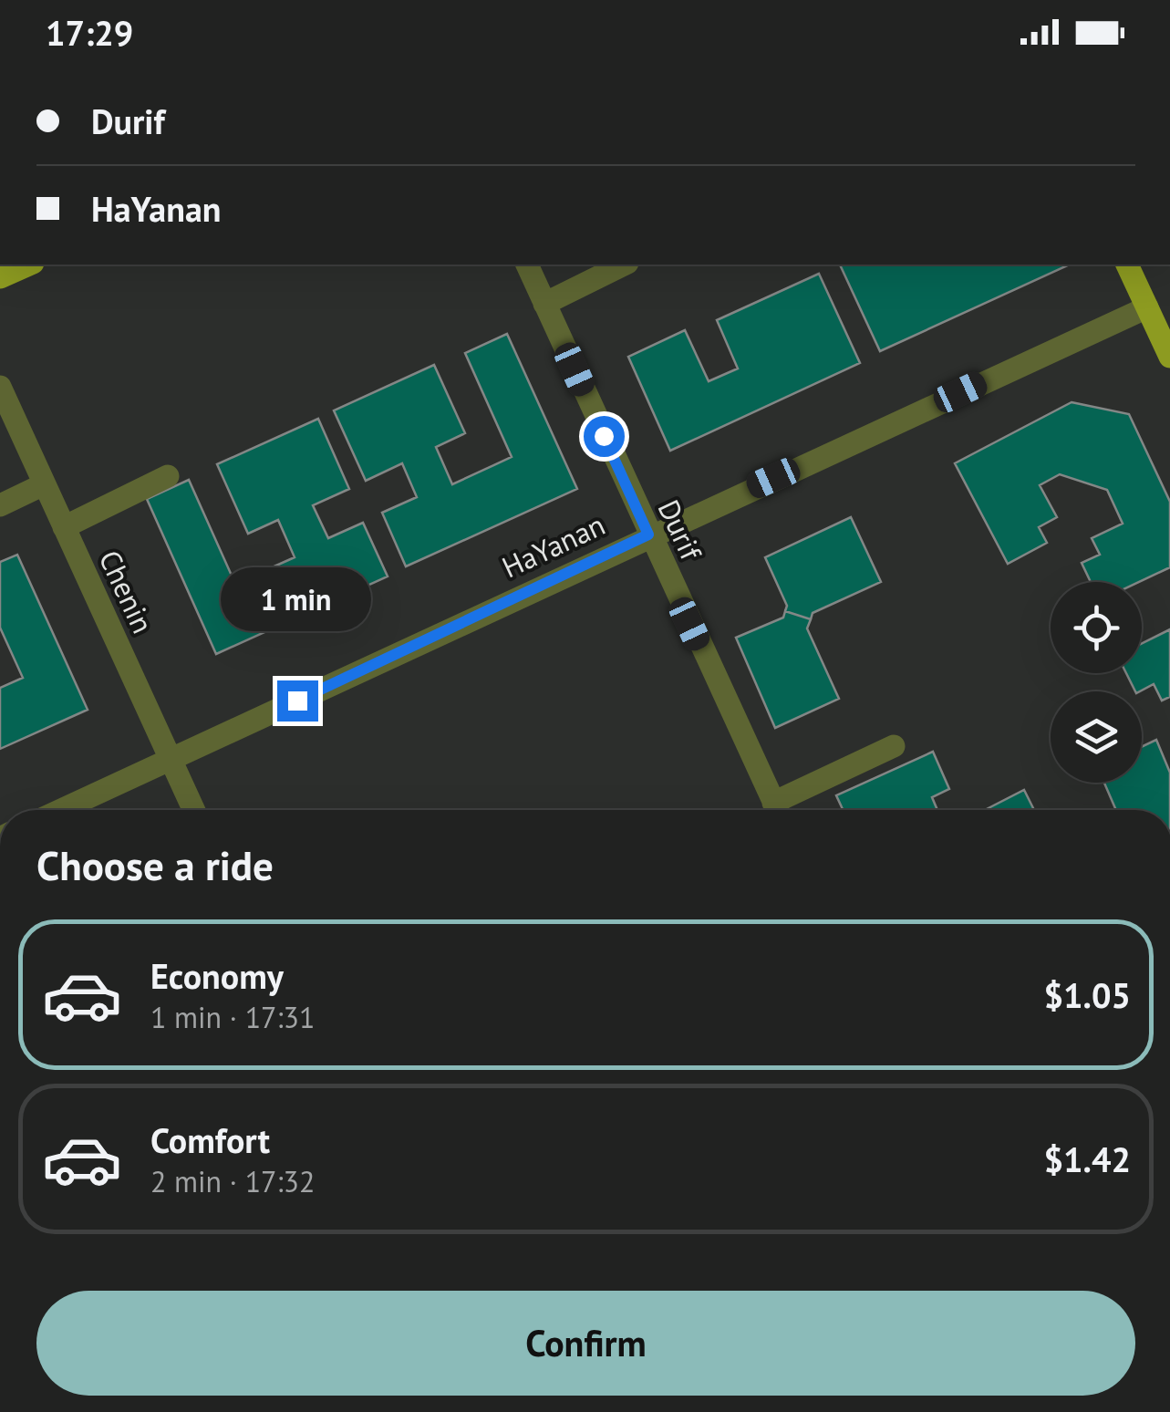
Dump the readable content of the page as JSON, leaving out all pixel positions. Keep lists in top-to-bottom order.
{
  "streets": {
    "street": ["Durif", "HaYanan", "Chenin"]
  },
  "crossings": [
    ["Durif", "HaYanan"],
    ["HaYanan", "Chenin"]
  ],
  "page": {
    "status": "17:29",
    "banner": ["Durif", "HaYanan"],
    "bubble": "1 min",
    "heading": "Choose a ride",
    "list": [
      {
        "name": "Economy",
        "note": "1 min · 17:31",
        "value": "$1.05"
      },
      {
        "name": "Comfort",
        "note": "2 min · 17:32",
        "value": "$1.42"
      }
    ],
    "buttons": "Confirm"
  }
}
